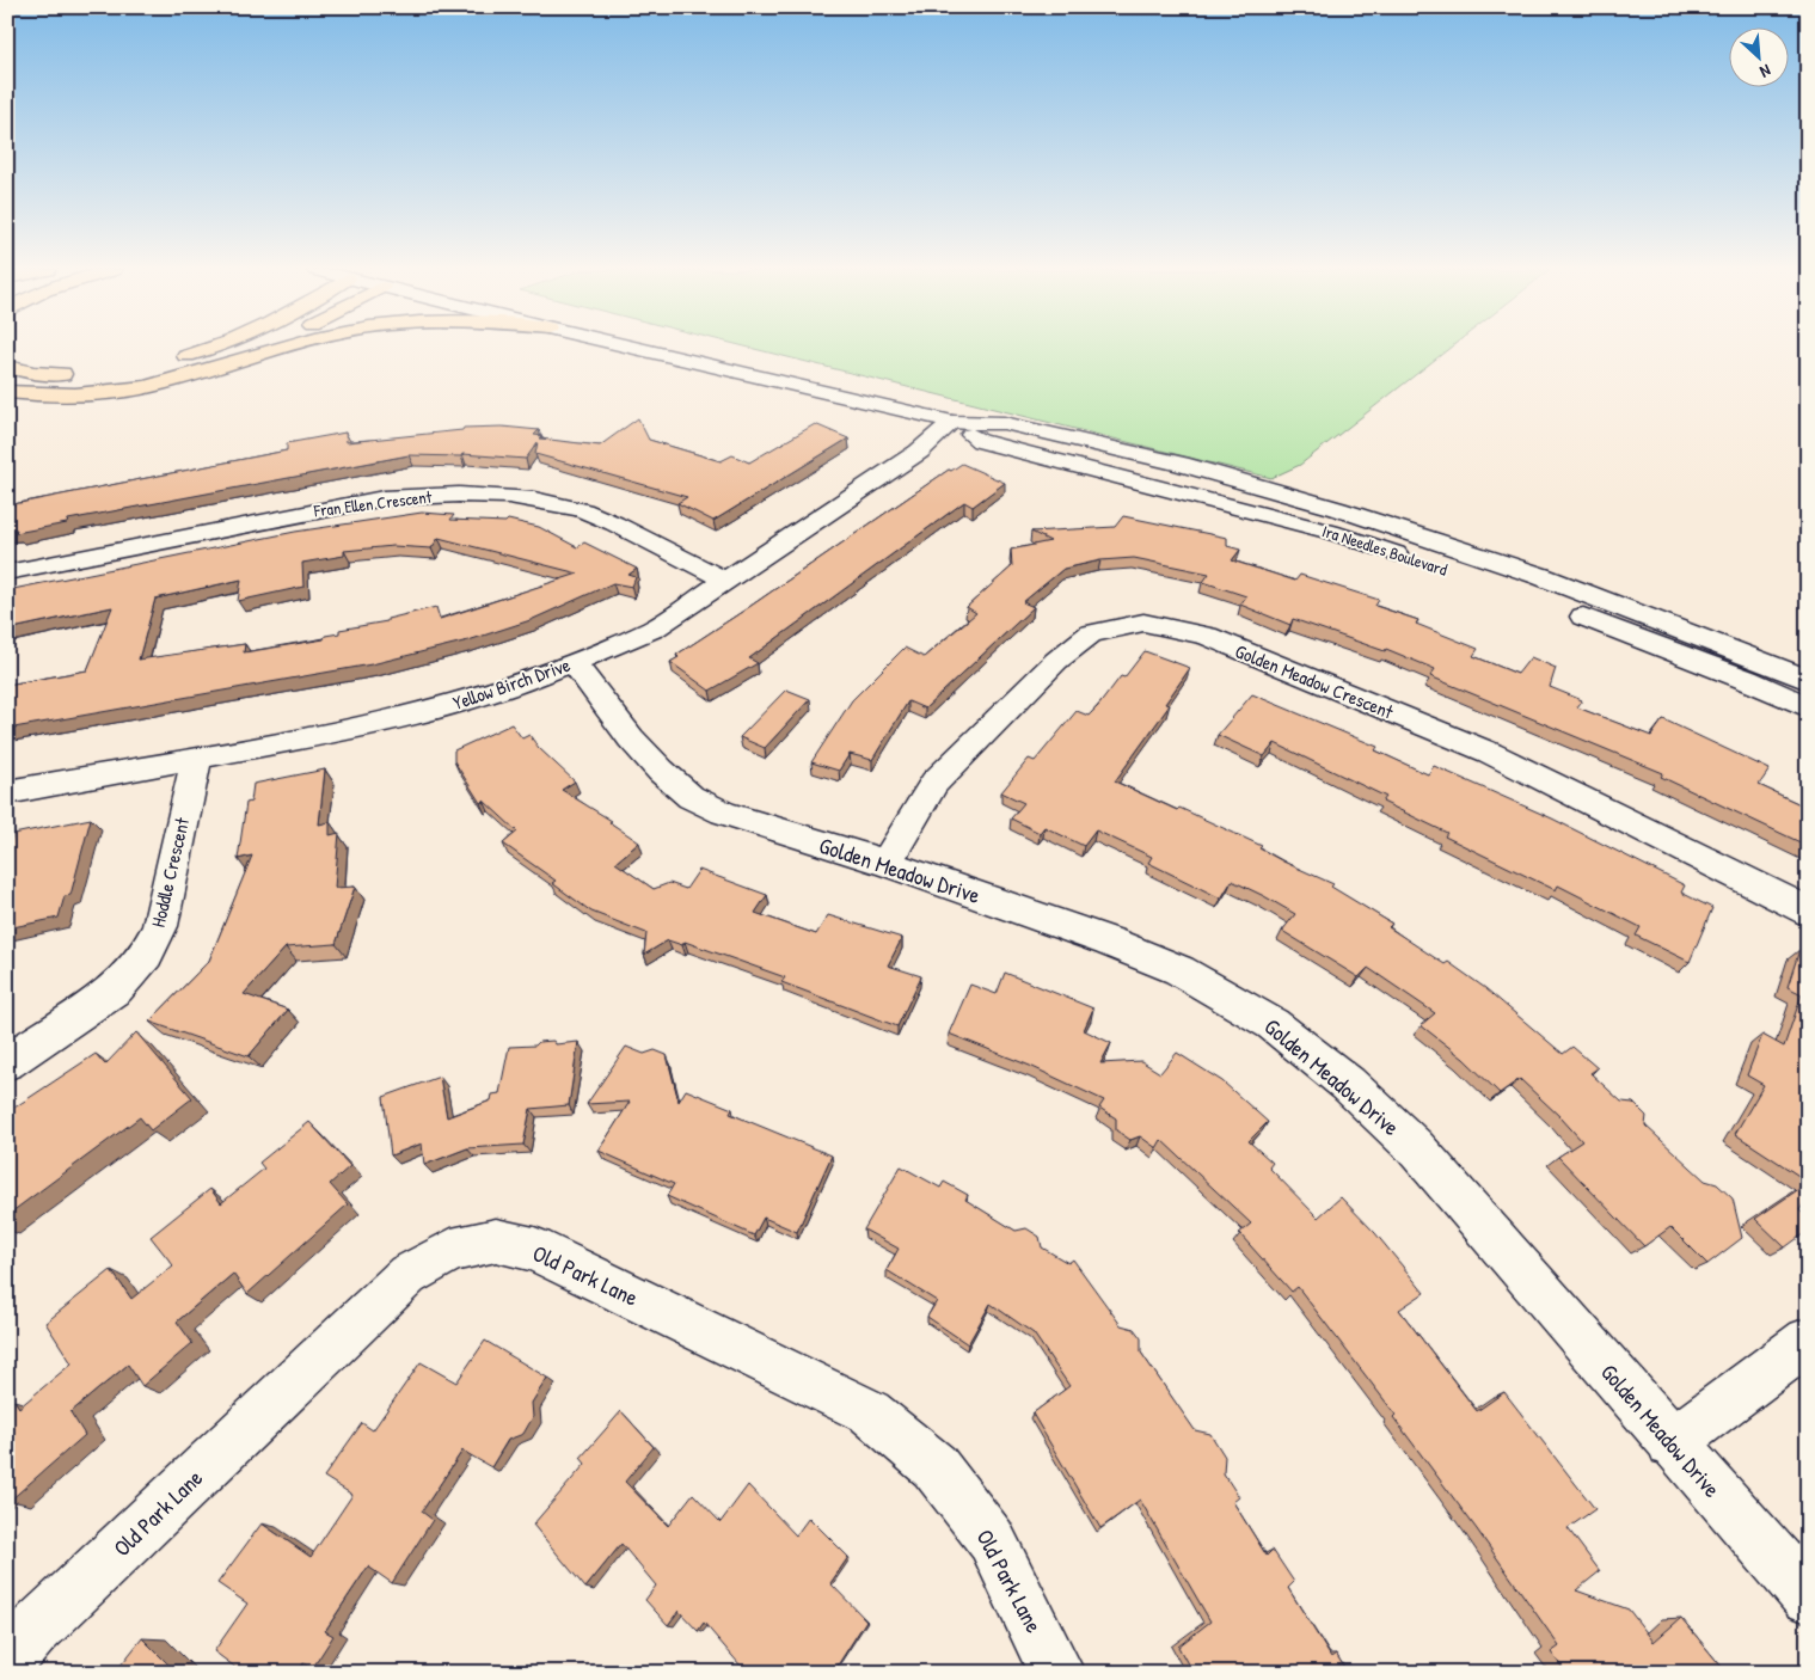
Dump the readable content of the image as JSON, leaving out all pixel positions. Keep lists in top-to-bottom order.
{
  "streets": {
    "street": [
      "Fran Ellen Crescent",
      "Ira Needles Boulevard",
      "Golden Meadow Crescent",
      "Yellow Birch Drive",
      "Golden Meadow Drive",
      "Hoddle Crescent",
      "Old Park Lane"
    ]
  },
  "crossings": [
    ["Fran Ellen Crescent", "Yellow Birch Drive"],
    ["Ira Needles Boulevard", "Yellow Birch Drive"],
    ["Golden Meadow Crescent", "Golden Meadow Drive"],
    ["Yellow Birch Drive", "Golden Meadow Drive"],
    ["Yellow Birch Drive", "Hoddle Crescent"]
  ],
  "north": "bottom right"
}
